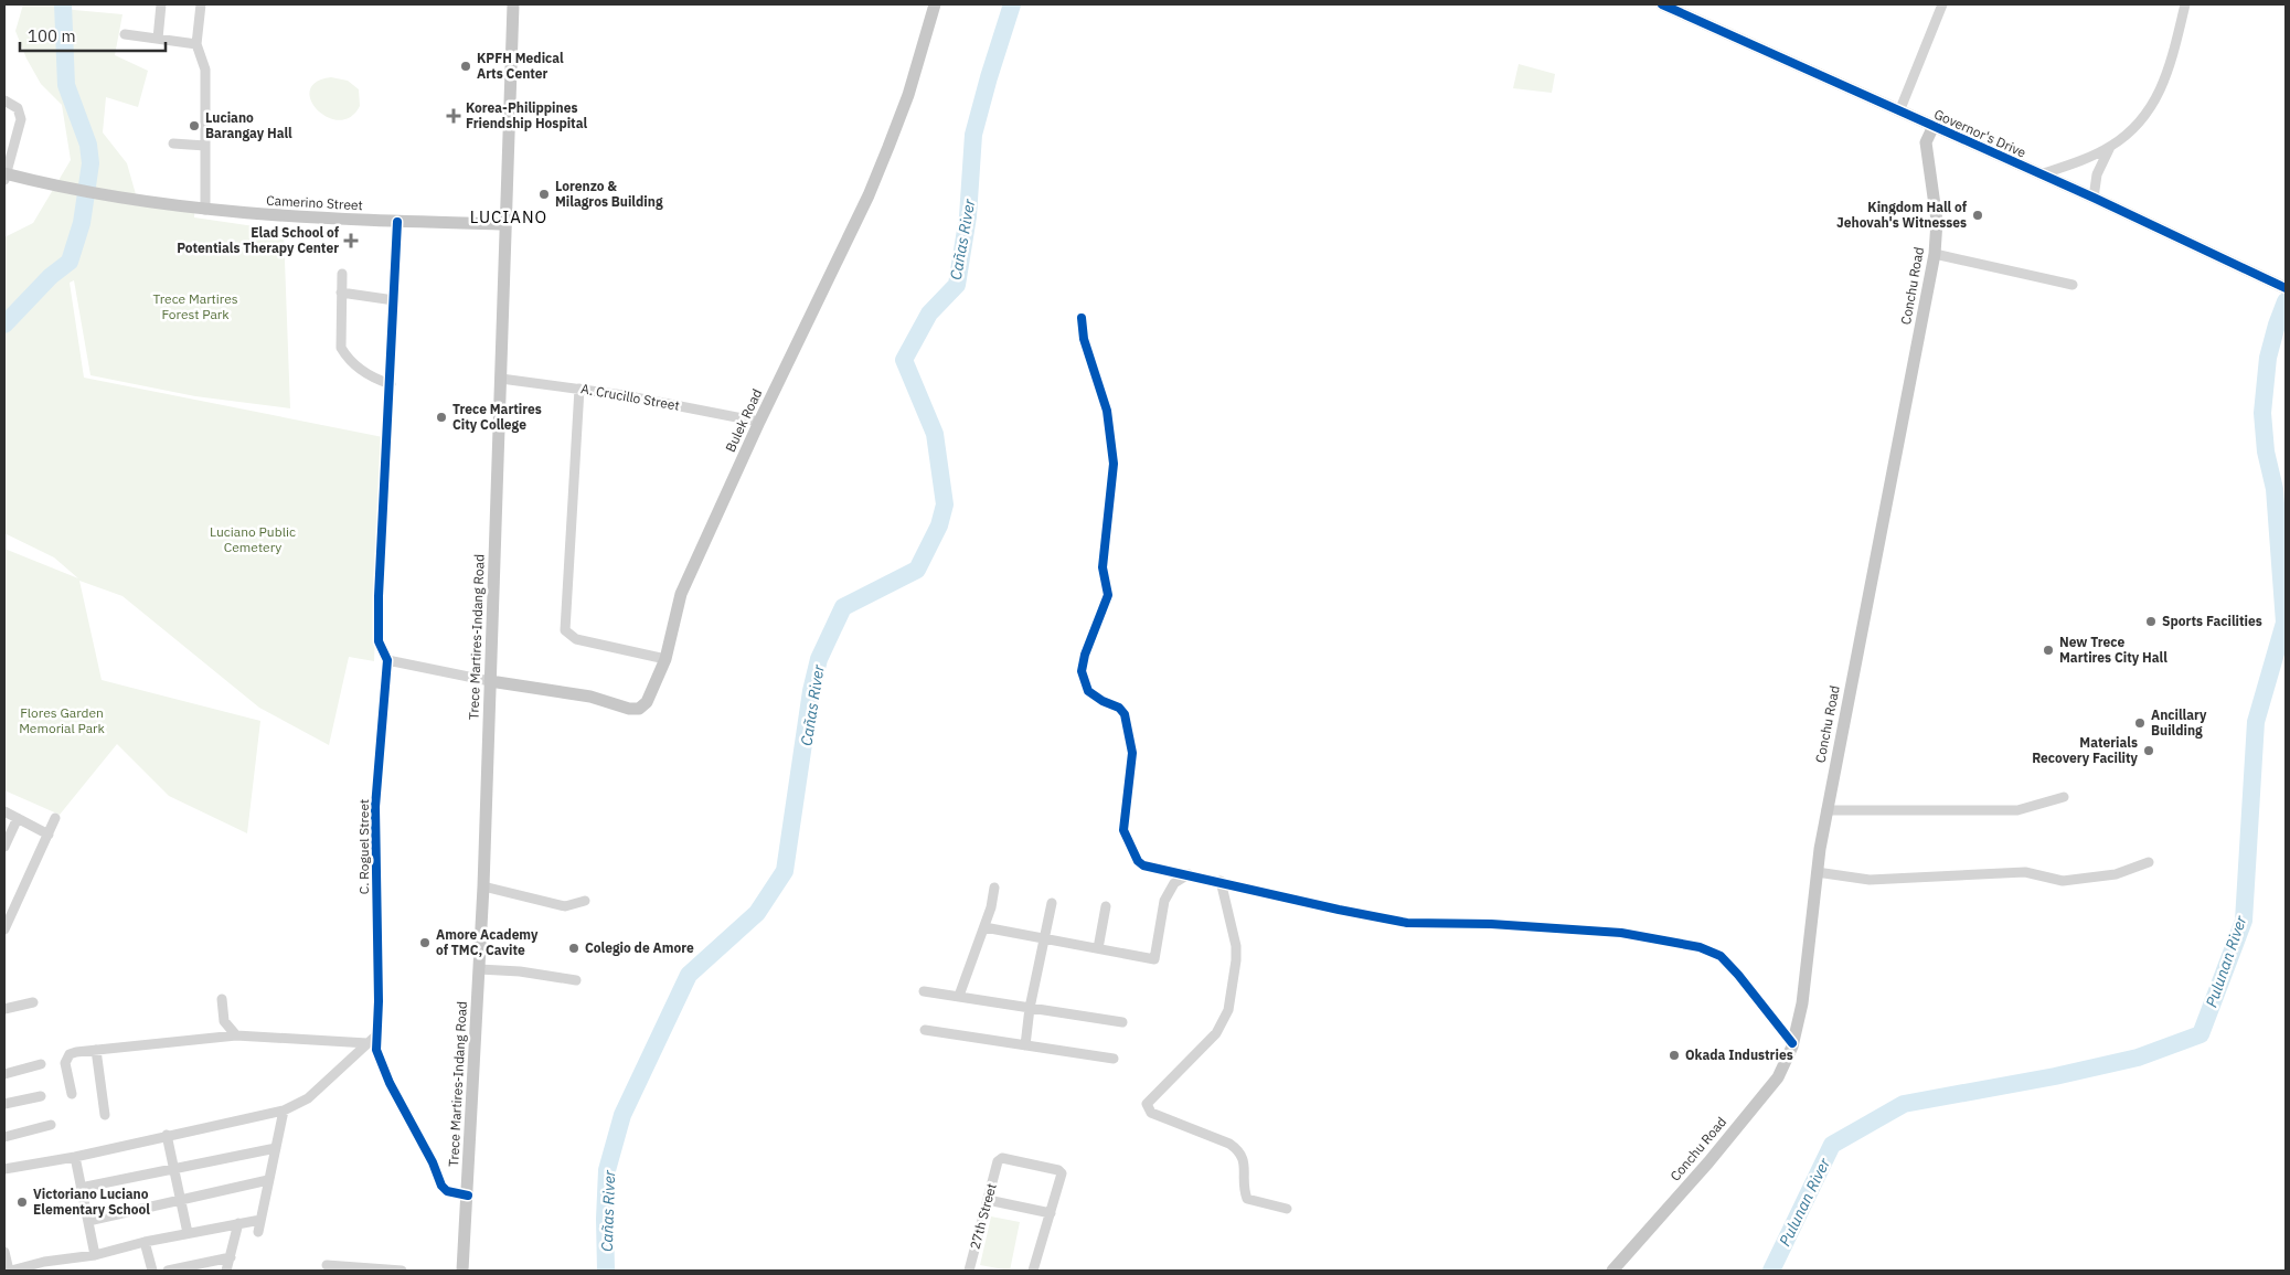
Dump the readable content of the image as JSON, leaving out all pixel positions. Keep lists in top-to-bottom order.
{
  "streets": {
    "main road": [
      "Governor's Drive",
      "Camerino Street",
      "Conchu Road",
      "Bulek Road",
      "Trece Martires-Indang Road"
    ],
    "street": ["A. Crucillo Street", "C. Roguel Street", "27th Street"]
  },
  "crossings": [
    ["Governor's Drive", "Conchu Road"],
    ["Camerino Street", "Trece Martires-Indang Road"],
    ["A. Crucillo Street", "Bulek Road"],
    ["A. Crucillo Street", "Trece Martires-Indang Road"],
    ["Bulek Road", "Trece Martires-Indang Road"],
    ["Trece Martires-Indang Road", "C. Roguel Street"]
  ],
  "districts": ["LUCIANO"],
  "water": ["Cañas River", "Pulunan River"],
  "parks": ["Trece Martires Forest Park", "Luciano Public Cemetery", "Flores Garden Memorial Park"],
  "places": {
    "other": [
      "KPFH Medical Arts Center",
      "Luciano Barangay Hall",
      "Lorenzo & Milagros Building",
      "Kingdom Hall of Jehovah's Witnesses",
      "Trece Martires City College",
      "Sports Facilities",
      "New Trece Martires City Hall",
      "Ancillary Building",
      "Materials Recovery Facility",
      "Amore Academy of TMC, Cavite",
      "Colegio de Amore",
      "Okada Industries",
      "Victoriano Luciano Elementary School"
    ],
    "health": ["Korea-Philippines Friendship Hospital", "Elad School of Potentials Therapy Center"]
  },
  "scale_bar": "100 m"
}
